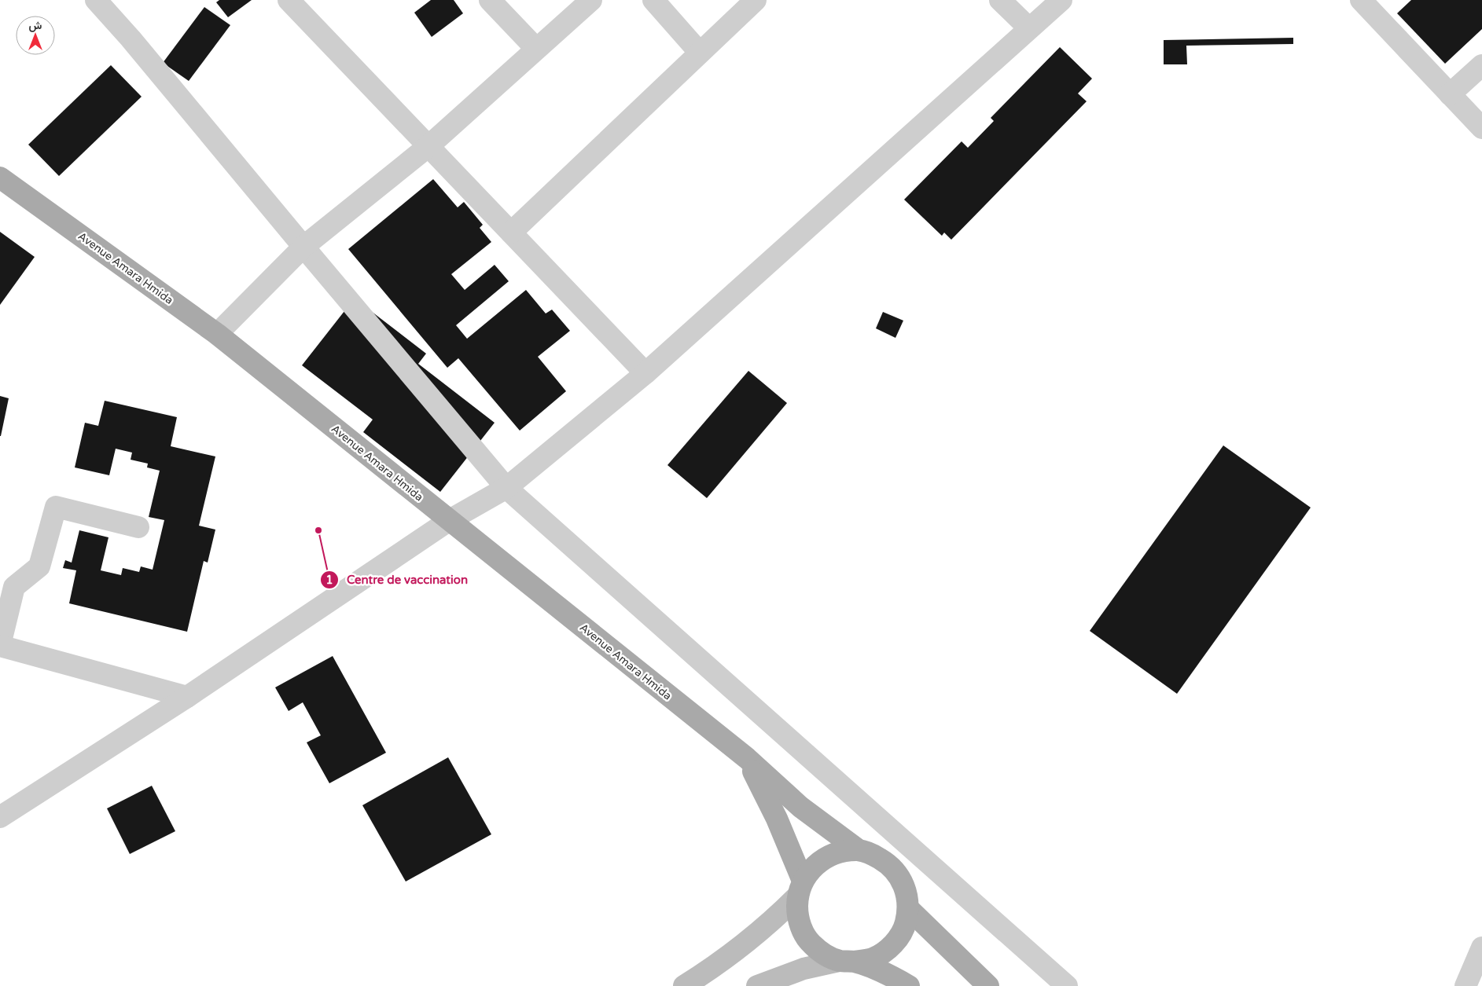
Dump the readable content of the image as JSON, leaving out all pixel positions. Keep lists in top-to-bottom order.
{
  "streets": {
    "main road": ["Avenue Amara Hmida"]
  },
  "places": ["Centre de vaccination"],
  "north": "top"
}
